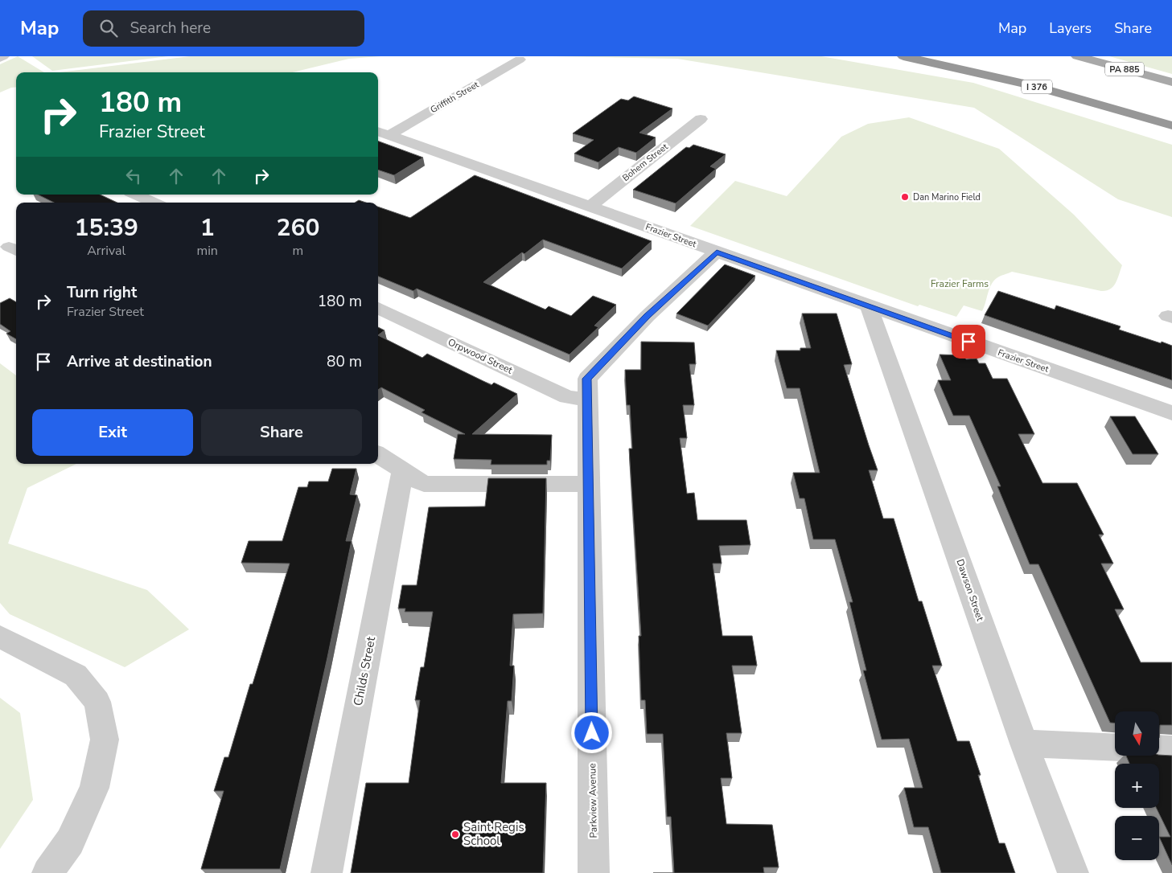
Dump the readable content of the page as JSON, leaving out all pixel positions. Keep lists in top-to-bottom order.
{
  "streets": {
    "highway": ["I 376"],
    "main road": ["PA 885"],
    "street": [
      "Griffith Street",
      "Bohem Street",
      "Frazier Street",
      "Orpwood Street",
      "Dawson Street",
      "Childs Street",
      "Parkview Avenue"
    ]
  },
  "crossings": [
    ["Griffith Street", "Frazier Street"],
    ["Bohem Street", "Frazier Street"],
    ["Frazier Street", "Dawson Street"],
    ["Frazier Street", "Parkview Avenue"],
    ["Orpwood Street", "Parkview Avenue"]
  ],
  "parks": ["Frazier Farms"],
  "places": ["Dan Marino Field", "Saint Regis School"],
  "north": "bottom",
  "page": {
    "header": "Map",
    "search": "Search here",
    "nav": ["Map", "Layers", "Share"],
    "turn": ["180 m", "Frazier Street"],
    "eta": [
      "15:39",
      "Arrival",
      "1",
      "min",
      "260",
      "m"
    ],
    "list": [
      {
        "name": "Turn right",
        "note": "Frazier Street",
        "value": "180 m"
      },
      {
        "name": "Arrive at destination",
        "value": "80 m"
      }
    ],
    "buttons": ["Exit", "Share"],
    "map_buttons": ["+", "−"]
  }
}
